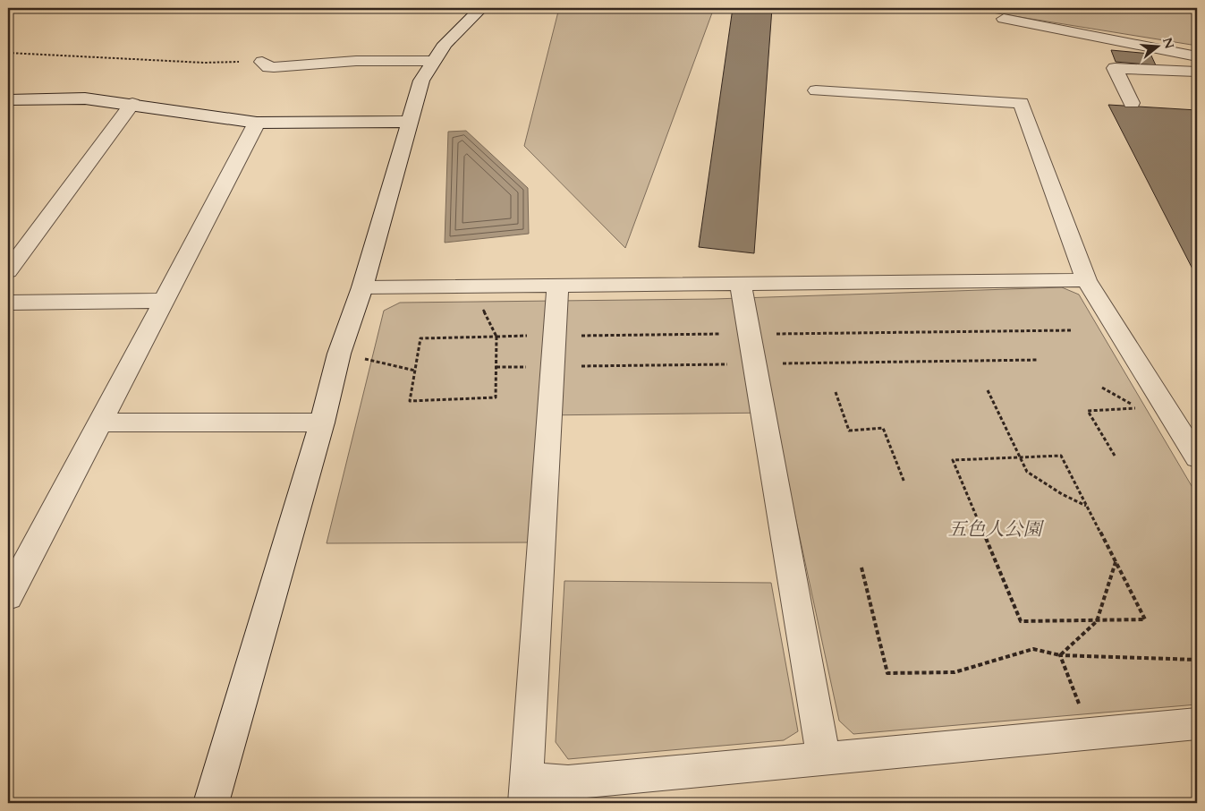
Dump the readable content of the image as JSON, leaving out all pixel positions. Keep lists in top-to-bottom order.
{
  "parks": ["五色人公園"],
  "north": "right"
}
